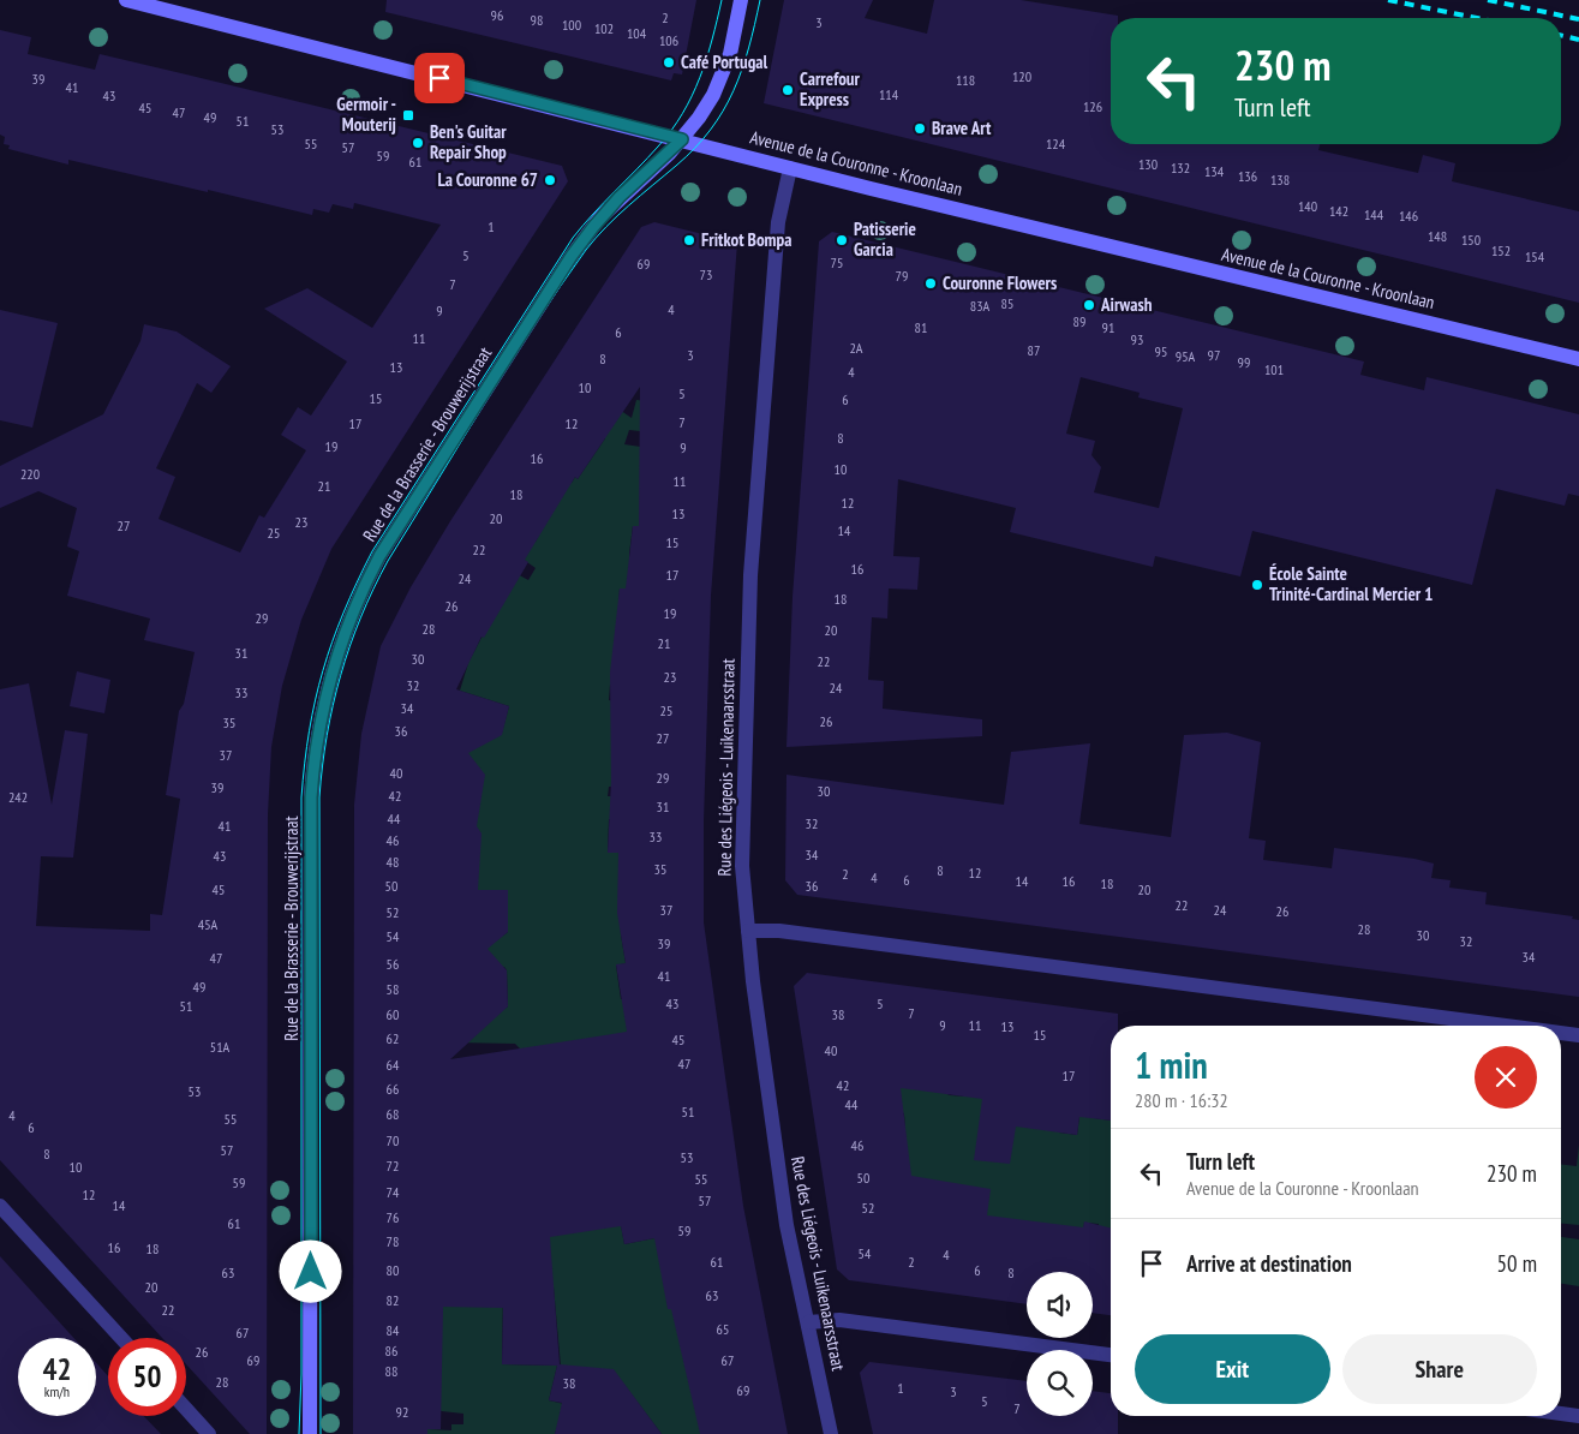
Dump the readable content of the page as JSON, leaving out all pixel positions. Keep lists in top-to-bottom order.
{
  "streets": {
    "main road": ["Avenue de la Couronne - Kroonlaan", "Rue de la Brasserie - Brouwerijstraat"],
    "street": ["Rue des Liégeois - Luikenaarsstraat"]
  },
  "crossings": [
    ["Avenue de la Couronne - Kroonlaan", "Rue de la Brasserie - Brouwerijstraat"],
    ["Avenue de la Couronne - Kroonlaan", "Rue des Liégeois - Luikenaarsstraat"]
  ],
  "places": {
    "other": [
      "Café Portugal",
      "Carrefour Express",
      "Brave Art",
      "Ben's Guitar Repair Shop",
      "La Couronne 67",
      "Fritkot Bompa",
      "Patisserie Garcia",
      "Couronne Flowers",
      "Airwash",
      "École Sainte Trinité-Cardinal Mercier 1"
    ],
    "transit": ["Germoir - Mouterij"]
  },
  "house_numbers": [
    "96",
    "2",
    "98",
    "3",
    "100",
    "102",
    "104",
    "106",
    "120",
    "39",
    "118",
    "41",
    "114",
    "43",
    "126",
    "45",
    "47",
    "49",
    "51",
    "53",
    "55",
    "124",
    "57",
    "59",
    "61",
    "130",
    "132",
    "134",
    "136",
    "138",
    "140",
    "142",
    "144",
    "146",
    "1",
    "148",
    "150",
    "152",
    "5",
    "154",
    "75",
    "69",
    "73",
    "79",
    "7",
    "85",
    "83A",
    "4",
    "9",
    "89",
    "81",
    "91",
    "6",
    "11",
    "93",
    "2A",
    "87",
    "95",
    "3",
    "97",
    "95A",
    "8",
    "99",
    "13",
    "101",
    "4",
    "10",
    "5",
    "15",
    "6",
    "7",
    "17",
    "12",
    "8",
    "19",
    "9",
    "16",
    "10",
    "220",
    "11",
    "21",
    "18",
    "12",
    "13",
    "20",
    "23",
    "27",
    "14",
    "25",
    "15",
    "22",
    "16",
    "17",
    "24",
    "18",
    "26",
    "19",
    "29",
    "28",
    "20",
    "21",
    "31",
    "30",
    "22",
    "23",
    "32",
    "24",
    "33",
    "34",
    "25",
    "26",
    "35",
    "36",
    "27",
    "37",
    "40",
    "29",
    "39",
    "30",
    "42",
    "242",
    "31",
    "44",
    "32",
    "41",
    "33",
    "46",
    "34",
    "43",
    "48",
    "35",
    "8",
    "12",
    "2",
    "4",
    "6",
    "14",
    "16",
    "18",
    "50",
    "36",
    "45",
    "20",
    "22",
    "37",
    "24",
    "26",
    "52",
    "45A",
    "28",
    "30",
    "54",
    "32",
    "39",
    "34",
    "47",
    "56",
    "41",
    "49",
    "58",
    "43",
    "5",
    "51",
    "7",
    "60",
    "38",
    "9",
    "11",
    "13",
    "15",
    "62",
    "45",
    "51A",
    "40",
    "47",
    "64",
    "17",
    "42",
    "66",
    "53",
    "44",
    "51",
    "68",
    "4",
    "55",
    "6",
    "70",
    "46",
    "57",
    "8",
    "53",
    "72",
    "10",
    "50",
    "55",
    "59",
    "74",
    "12",
    "57",
    "14",
    "52",
    "76",
    "61",
    "59",
    "78",
    "16",
    "18",
    "54",
    "4",
    "61",
    "2",
    "80",
    "6",
    "63",
    "8",
    "20",
    "63",
    "82",
    "22",
    "65",
    "84",
    "67",
    "86",
    "26",
    "69",
    "67",
    "88",
    "28",
    "38",
    "1",
    "69",
    "3",
    "5",
    "7",
    "92"
  ],
  "page": {
    "turn": ["230 m", "Turn left"],
    "heading": ["1 min", "280 m · 16:32"],
    "list": [
      {
        "name": "Turn left",
        "note": "Avenue de la Couronne - Kroonlaan",
        "value": "230 m"
      },
      {
        "name": "Arrive at destination",
        "value": "50 m"
      }
    ],
    "buttons": ["Exit", "Share"],
    "speed": "42 km/h",
    "limit": "50"
  }
}
